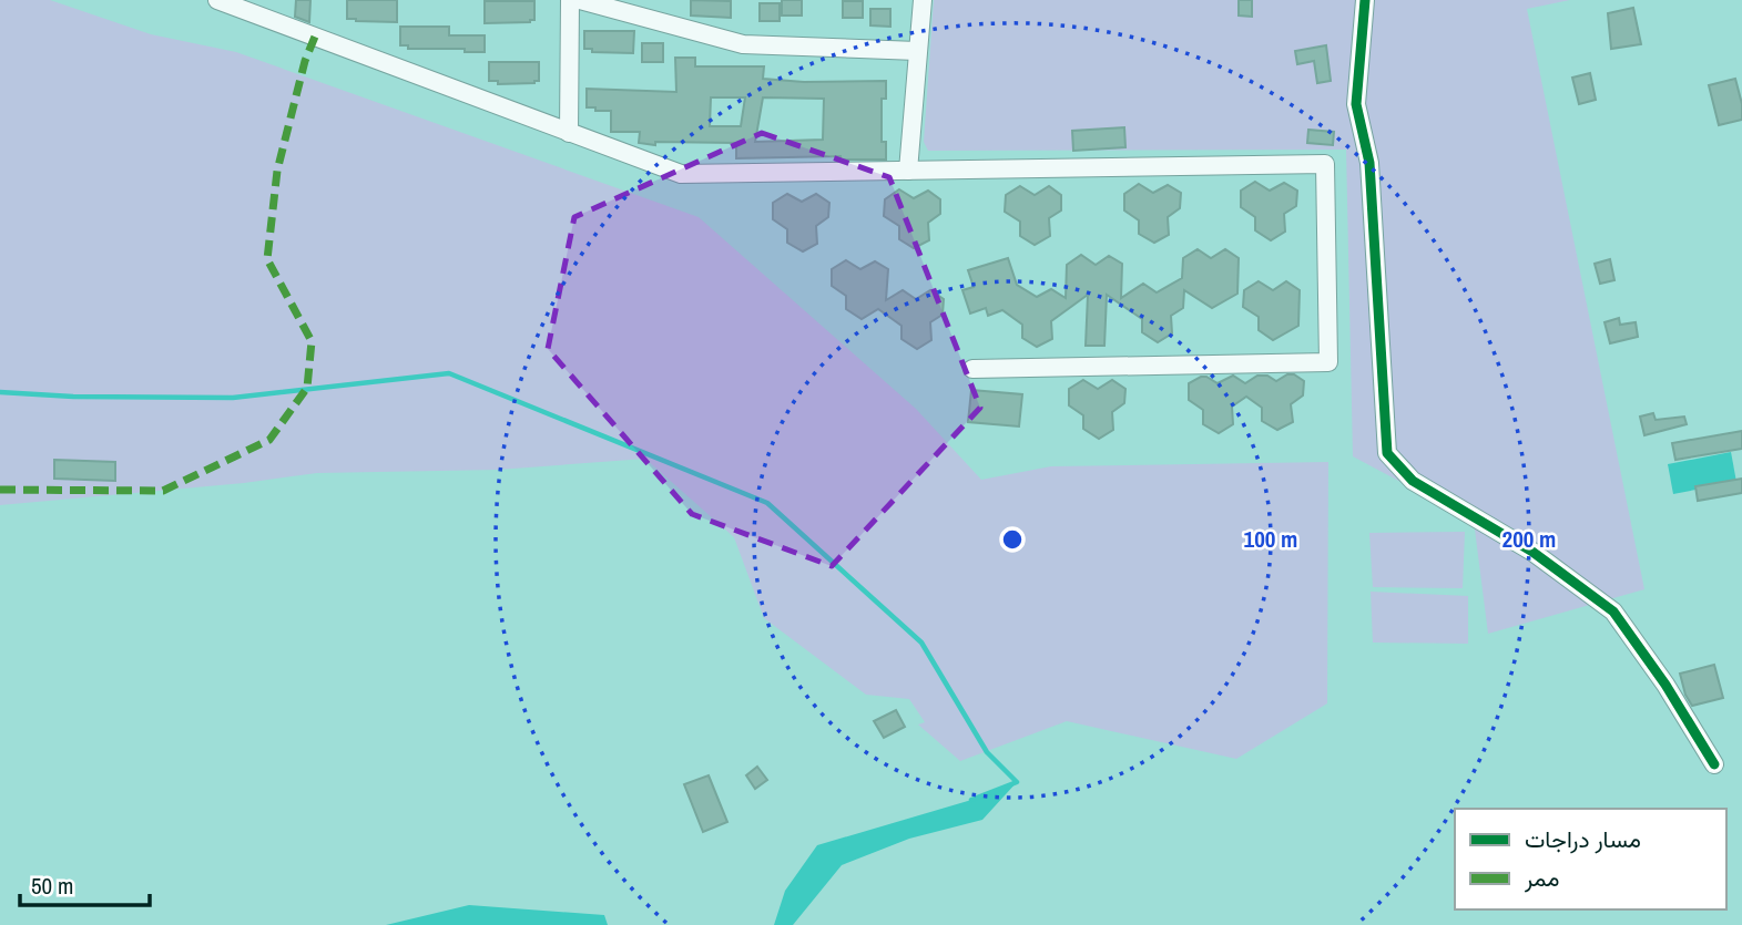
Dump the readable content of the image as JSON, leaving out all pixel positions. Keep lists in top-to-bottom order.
{
  "legend": ["مسار دراجات", "ممر"],
  "scale_bar": "50 m",
  "rings": ["100 m", "200 m"]
}
